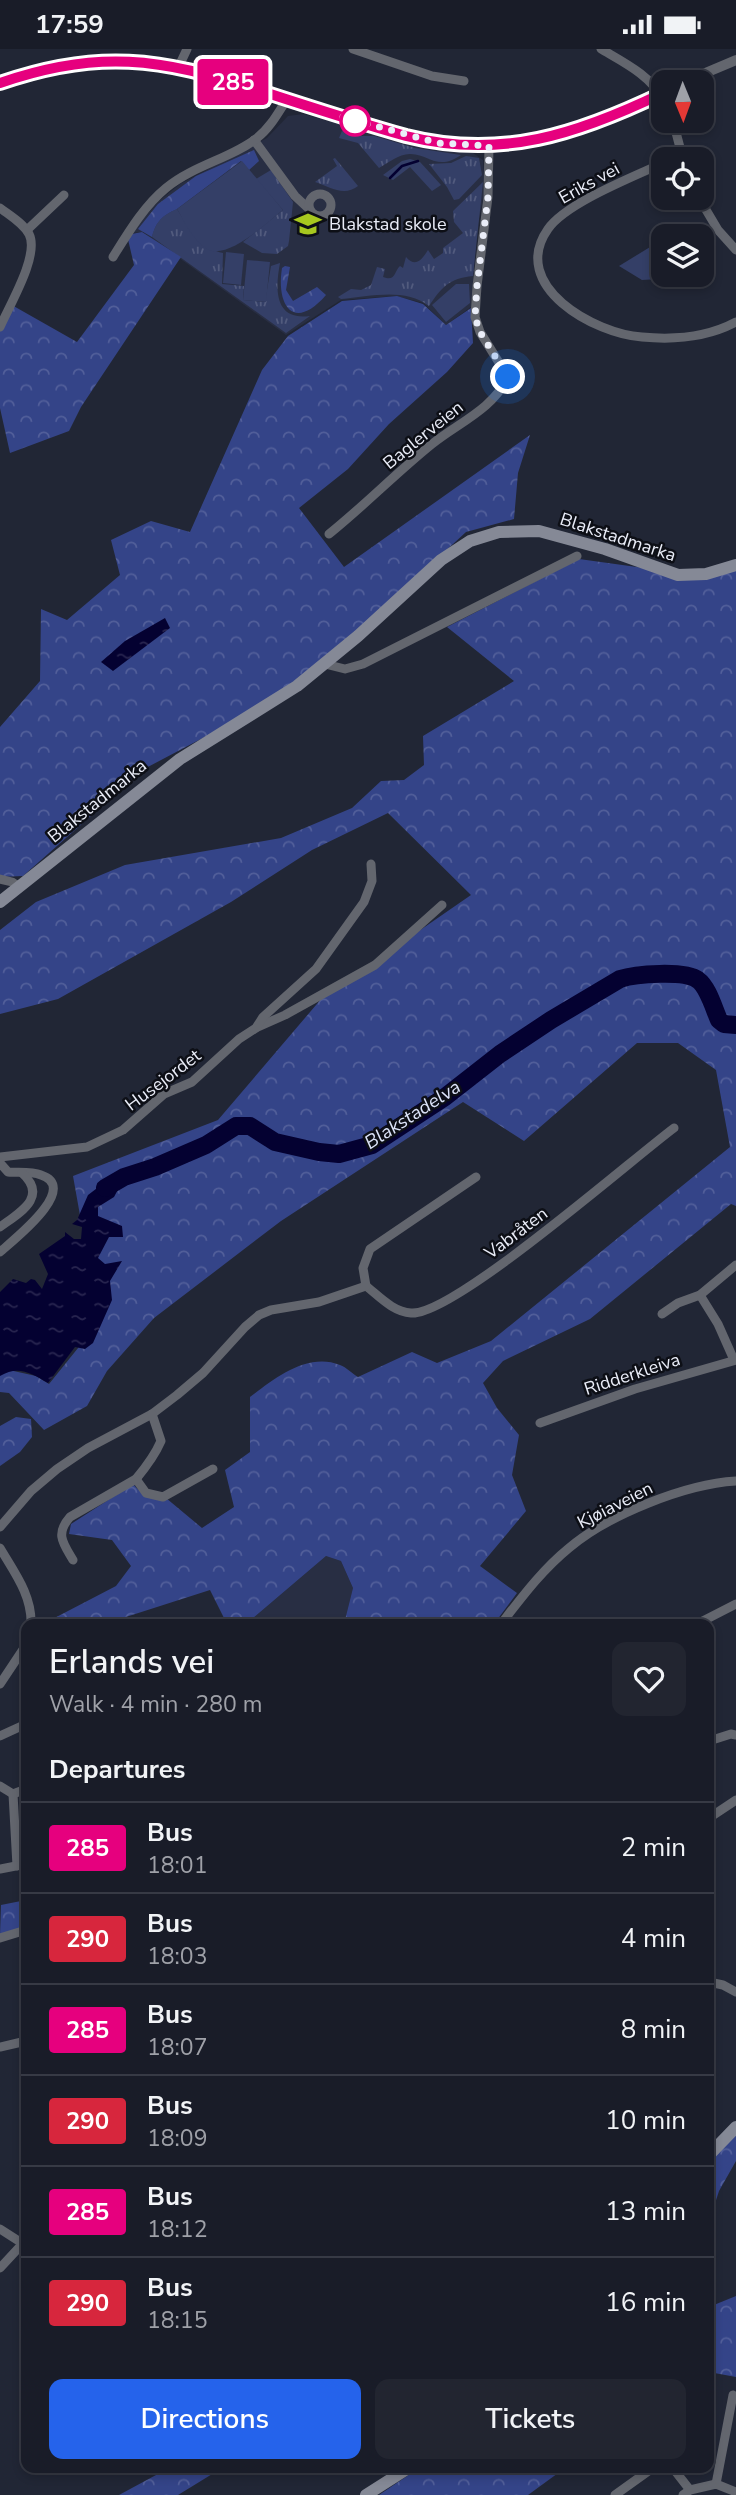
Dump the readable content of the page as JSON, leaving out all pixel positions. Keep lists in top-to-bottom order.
{
  "streets": {
    "main road": ["Blakstadmarka"],
    "street": [
      "Eriks vei",
      "Baglerveien",
      "Husejordet",
      "Vabråten",
      "Ridderkleiva",
      "Kjøiaveien"
    ]
  },
  "water": ["Blakstadelva"],
  "places": {
    "school or university": ["Blakstad skole"]
  },
  "lines": ["bus line 285"],
  "north": "bottom",
  "page": {
    "status": "17:59",
    "on_map": "285",
    "heading": [
      ["Erlands vei", "Walk · 4 min · 280 m"],
      "Departures"
    ],
    "list": [
      {
        "mark": "285",
        "name": "Bus",
        "note": "18:01",
        "value": "2 min"
      },
      {
        "mark": "290",
        "name": "Bus",
        "note": "18:03",
        "value": "4 min"
      },
      {
        "mark": "285",
        "name": "Bus",
        "note": "18:07",
        "value": "8 min"
      },
      {
        "mark": "290",
        "name": "Bus",
        "note": "18:09",
        "value": "10 min"
      },
      {
        "mark": "285",
        "name": "Bus",
        "note": "18:12",
        "value": "13 min"
      },
      {
        "mark": "290",
        "name": "Bus",
        "note": "18:15",
        "value": "16 min"
      }
    ],
    "buttons": ["Directions", "Tickets"]
  }
}
